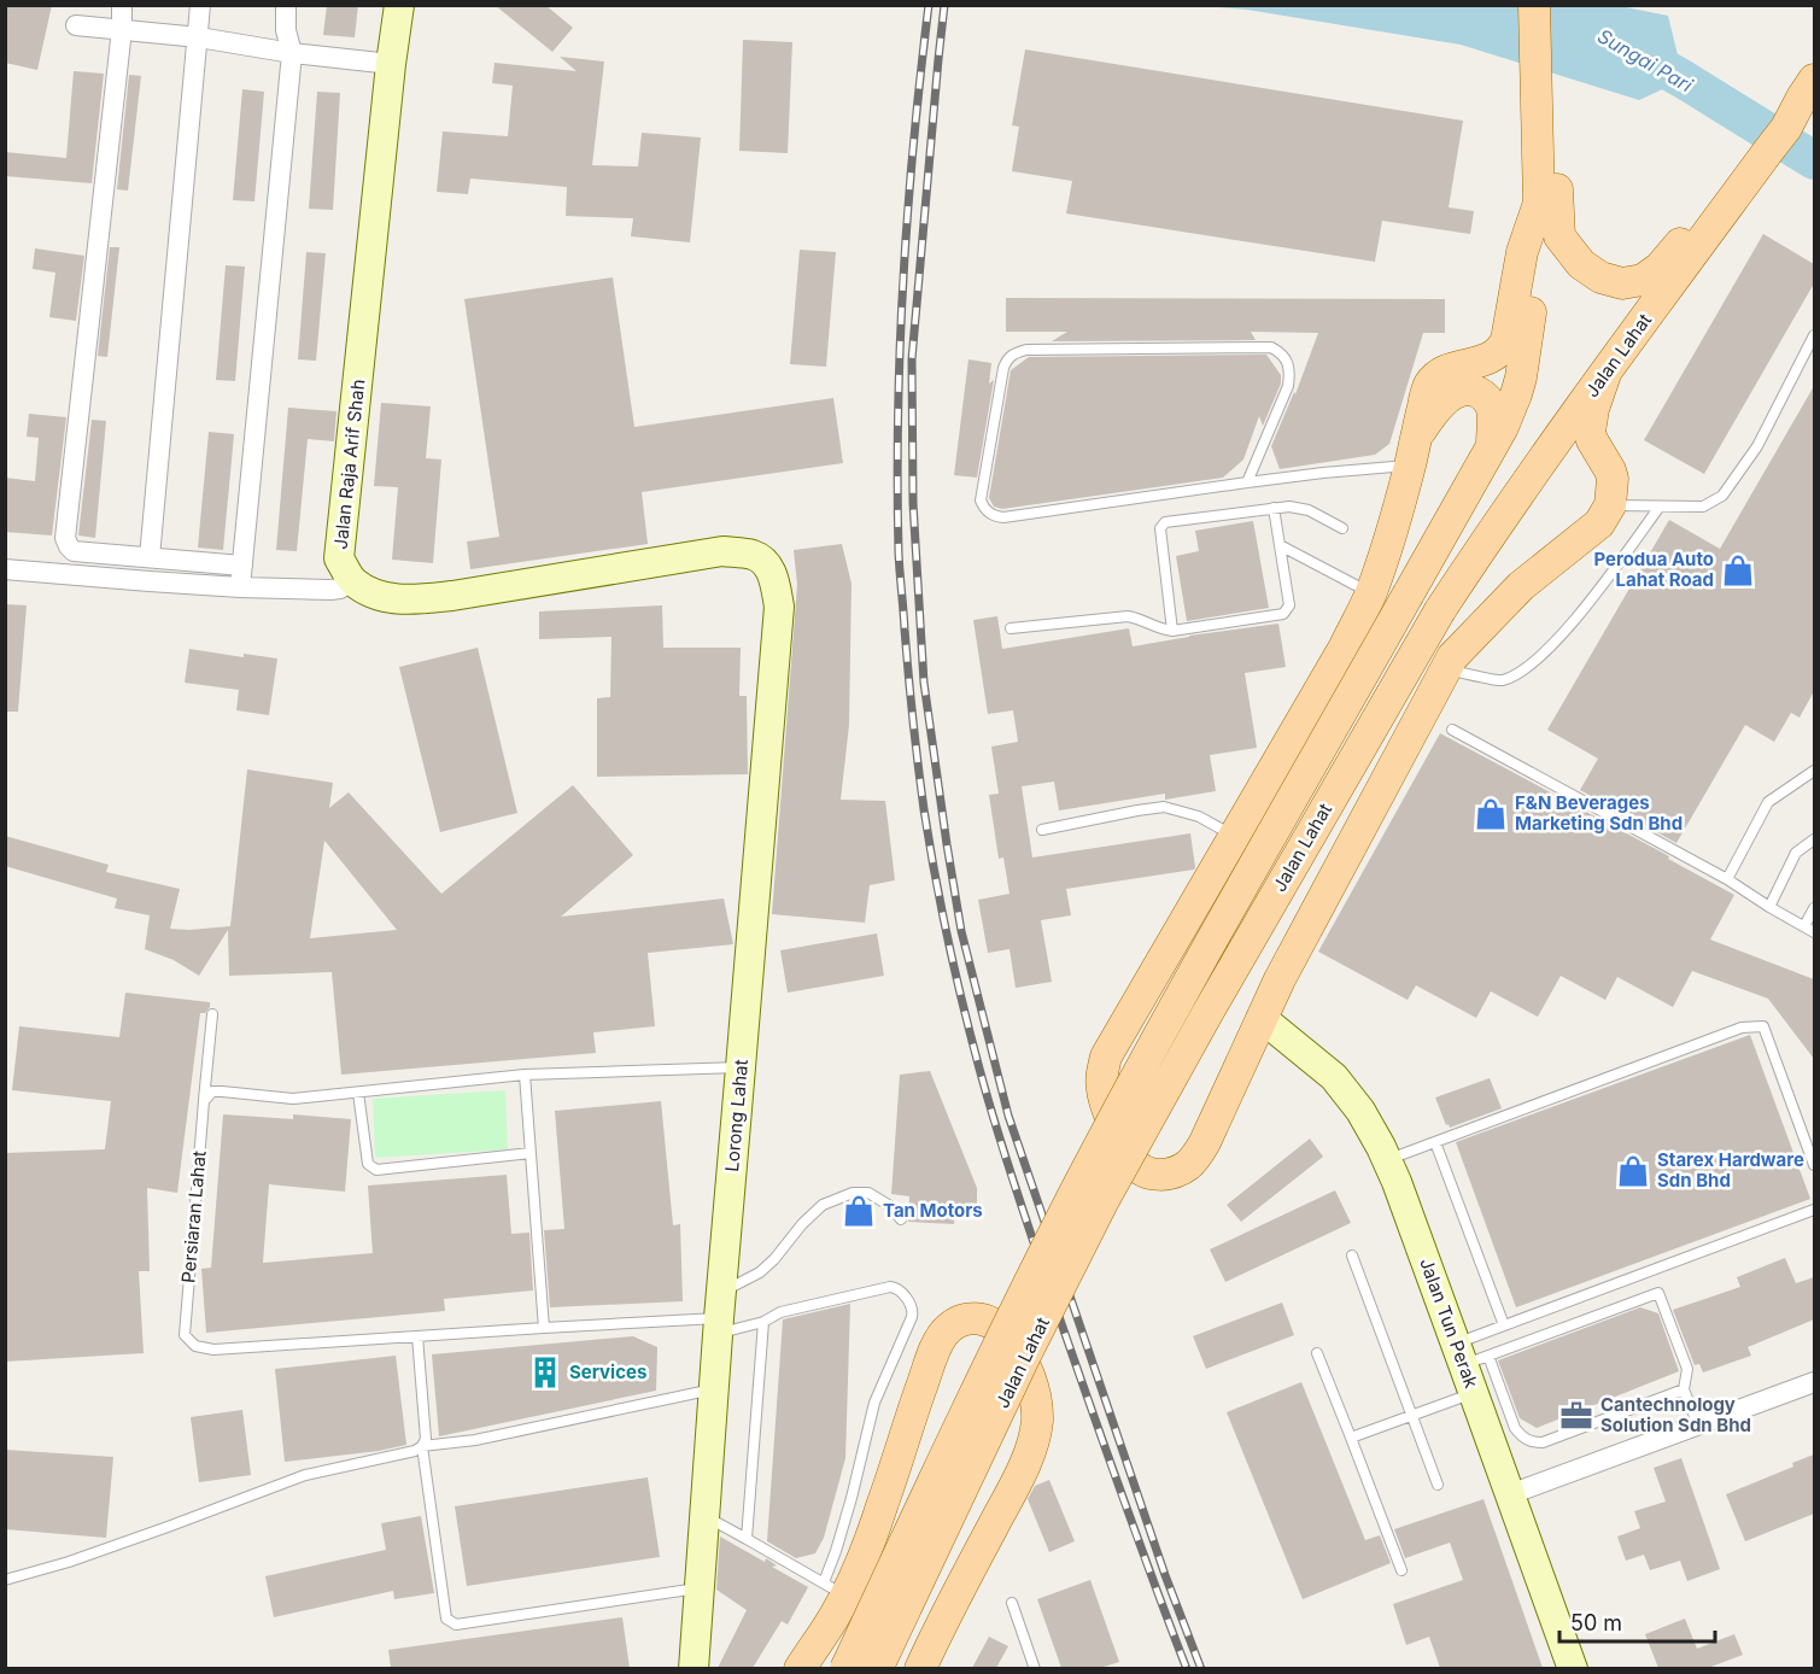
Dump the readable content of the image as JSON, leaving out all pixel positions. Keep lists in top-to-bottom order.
{
  "streets": {
    "main road": ["Jalan Lahat"],
    "street": ["Jalan Raja Arif Shah", "Lorong Lahat", "Jalan Tun Perak"],
    "lane": ["Persiaran Lahat"]
  },
  "crossings": [
    ["Jalan Raja Arif Shah", "Lorong Lahat"],
    ["Lorong Lahat", "Persiaran Lahat"]
  ],
  "water": ["Sungai Pari"],
  "places": {
    "shop": [
      "Perodua Auto Lahat Road",
      "F&N Beverages Marketing Sdn Bhd",
      "Starex Hardware Sdn Bhd",
      "Tan Motors"
    ],
    "building": ["Services"],
    "office": ["Cantechnology Solution Sdn Bhd"]
  },
  "scale_bar": "50 m"
}
